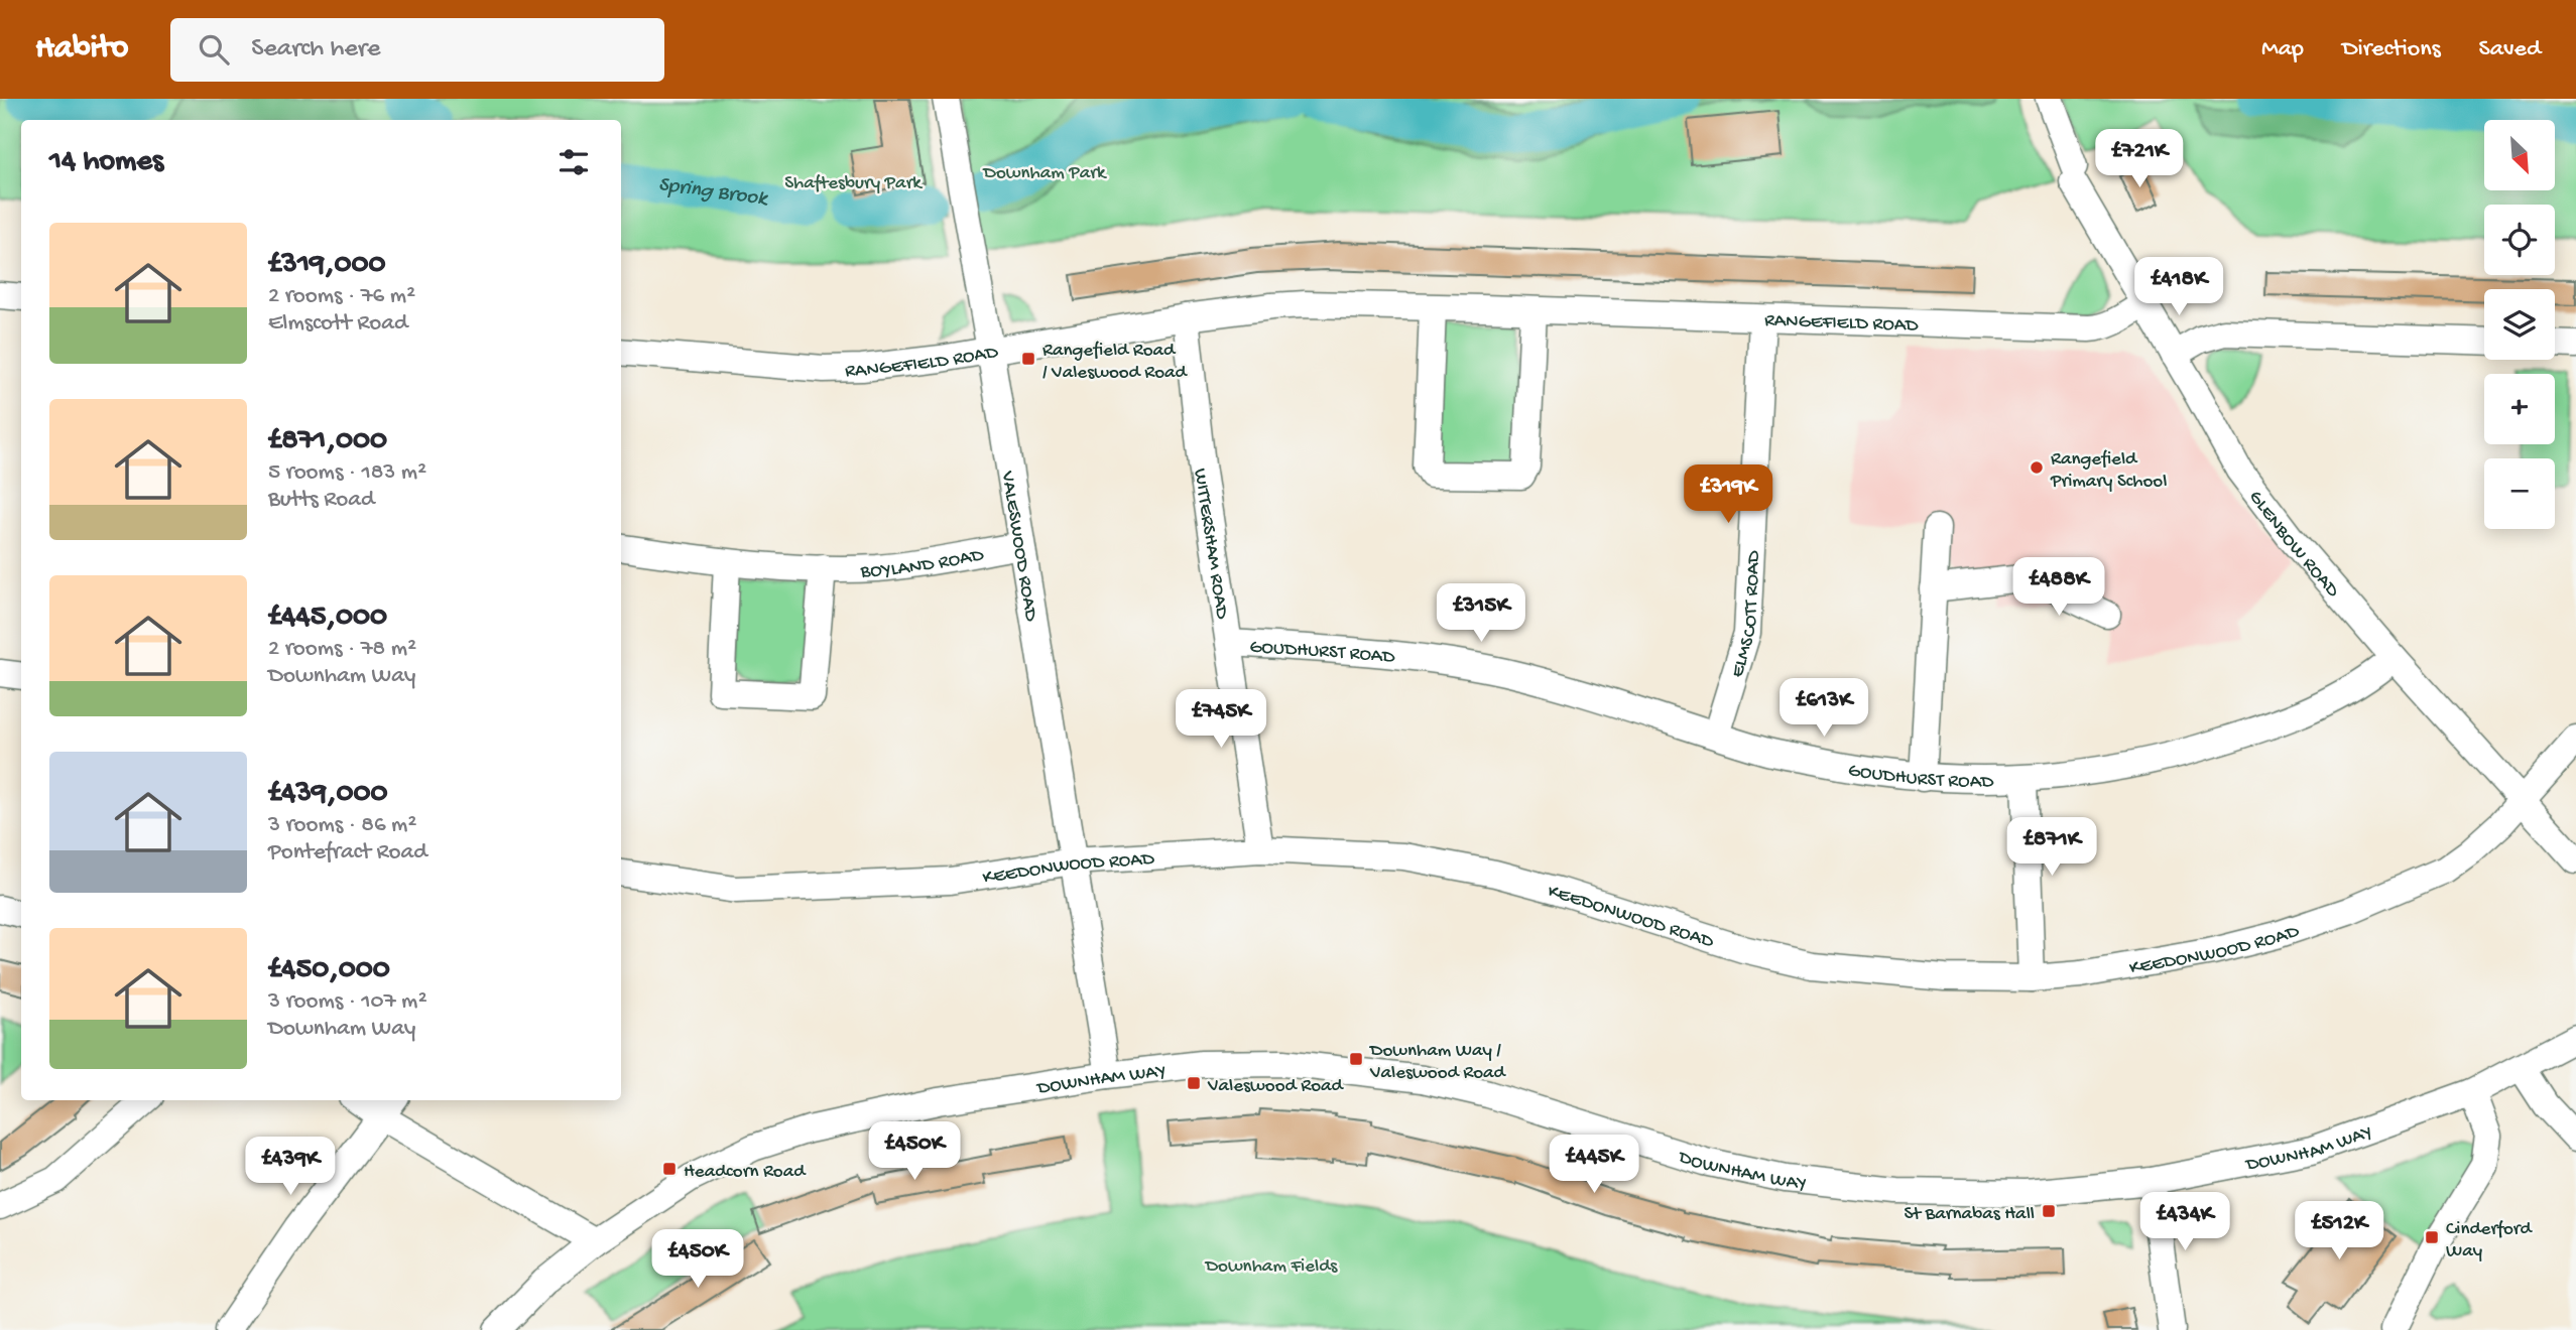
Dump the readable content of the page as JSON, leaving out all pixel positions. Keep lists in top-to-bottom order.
{
  "streets": {
    "street": [
      "RANGEFIELD ROAD",
      "GLENBOW ROAD",
      "WITTERSHAM ROAD",
      "VALESWOOD ROAD",
      "BOYLAND ROAD",
      "ELMSCOTT ROAD",
      "GOUDHURST ROAD",
      "KEEDONWOOD ROAD",
      "DOWNHAM WAY"
    ]
  },
  "crossings": [
    ["RANGEFIELD ROAD", "GLENBOW ROAD"],
    ["RANGEFIELD ROAD", "WITTERSHAM ROAD"],
    ["RANGEFIELD ROAD", "VALESWOOD ROAD"],
    ["RANGEFIELD ROAD", "ELMSCOTT ROAD"],
    ["GLENBOW ROAD", "GOUDHURST ROAD"],
    ["GLENBOW ROAD", "KEEDONWOOD ROAD"],
    ["WITTERSHAM ROAD", "GOUDHURST ROAD"],
    ["WITTERSHAM ROAD", "KEEDONWOOD ROAD"],
    ["VALESWOOD ROAD", "BOYLAND ROAD"],
    ["VALESWOOD ROAD", "KEEDONWOOD ROAD"],
    ["VALESWOOD ROAD", "DOWNHAM WAY"],
    ["ELMSCOTT ROAD", "GOUDHURST ROAD"]
  ],
  "water": ["Spring Brook"],
  "parks": ["Downham Park", "Shaftesbury Park", "Downham Fields"],
  "places": {
    "transit": [
      "Rangefield Road / Valeswood Road",
      "Downham Way / Valeswood Road",
      "Valeswood Road",
      "Headcorn Road",
      "St Barnabas Hall",
      "Cinderford Way"
    ],
    "other": ["Rangefield Primary School"]
  },
  "north": "bottom right",
  "page": {
    "header": "Habito",
    "search": "Search here",
    "nav": ["Map", "Directions", "Saved"],
    "map_buttons": ["+", "−"],
    "heading": "14 homes",
    "price": [
      "£721K",
      "£418K",
      "£319K",
      "£488K",
      "£315K",
      "£613K",
      "£745K",
      "£871K",
      "£450K",
      "£445K",
      "£439K",
      "£434K",
      "£512K",
      "£450K"
    ],
    "list": [
      {
        "name": "£319,000",
        "note": "2 rooms · 76 m² · Elmscott Road"
      },
      {
        "name": "£871,000",
        "note": "5 rooms · 183 m² · Butts Road"
      },
      {
        "name": "£445,000",
        "note": "2 rooms · 78 m² · Downham Way"
      },
      {
        "name": "£439,000",
        "note": "3 rooms · 86 m² · Pontefract Road"
      },
      {
        "name": "£450,000",
        "note": "3 rooms · 107 m² · Downham Way"
      }
    ]
  }
}
